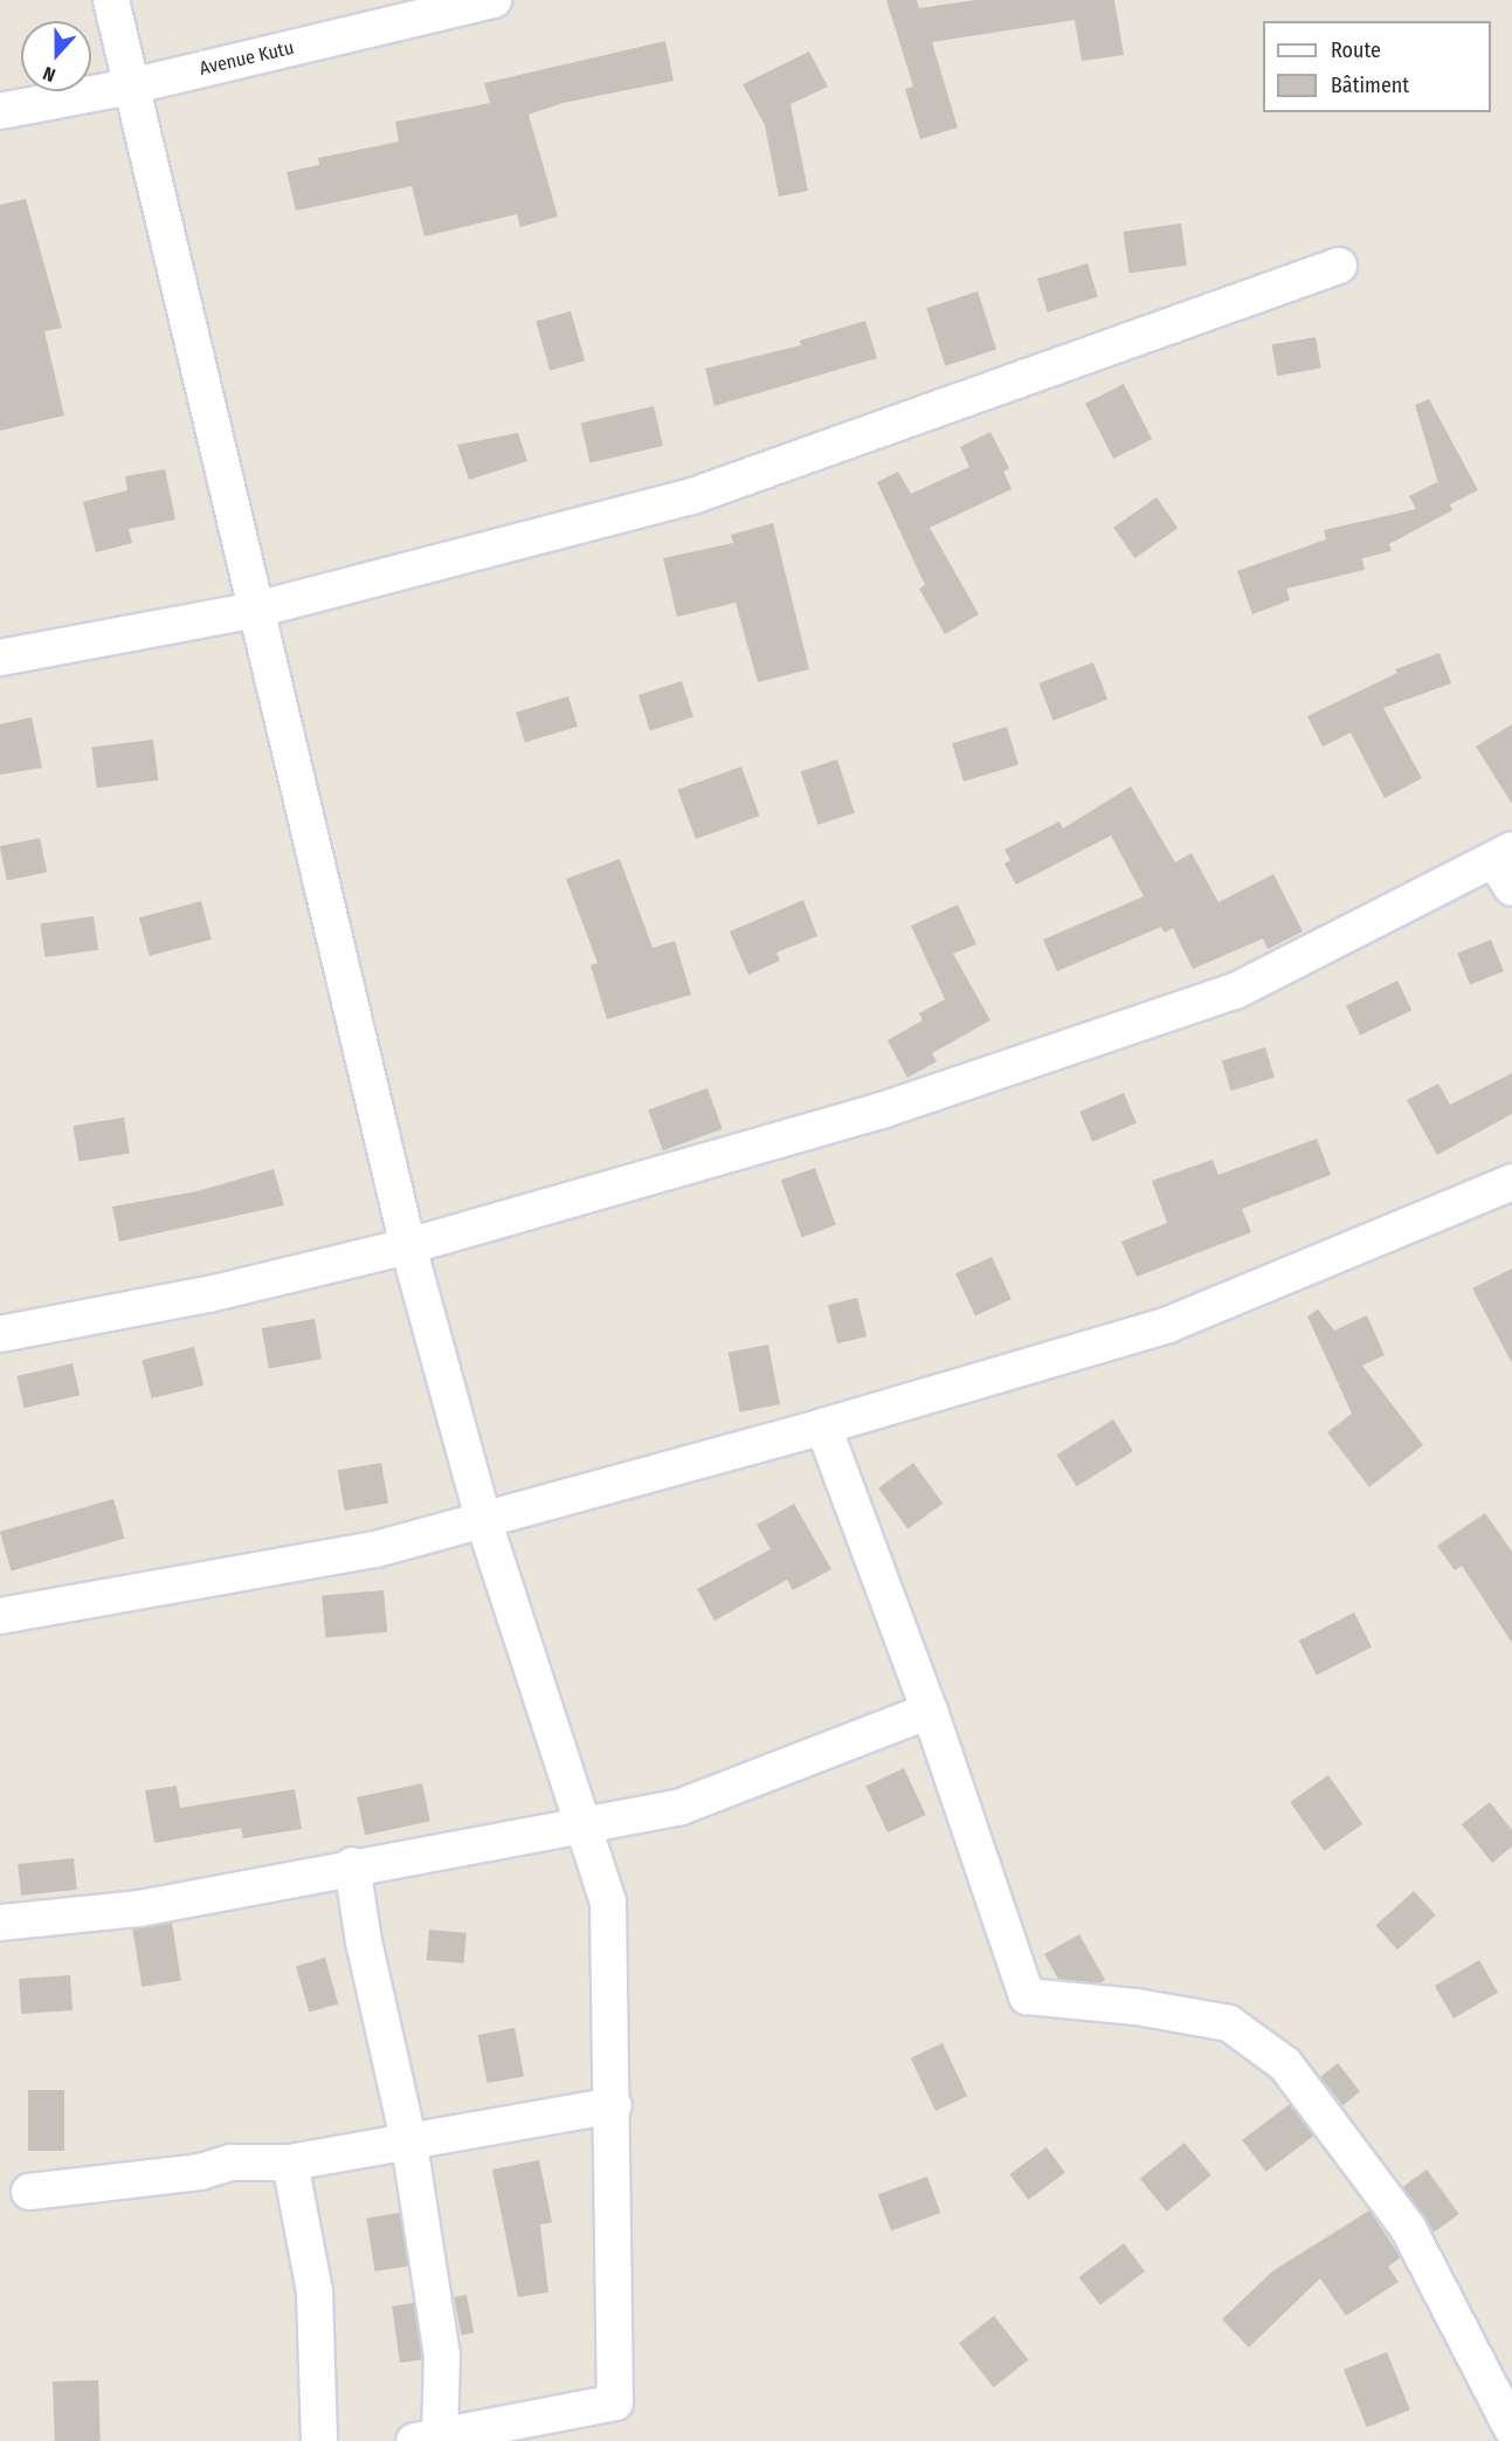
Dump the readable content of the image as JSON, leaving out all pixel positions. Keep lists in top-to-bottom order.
{
  "streets": {
    "street": ["Avenue Kutu"]
  },
  "legend": ["Route", "Bâtiment"],
  "north": "bottom"
}
